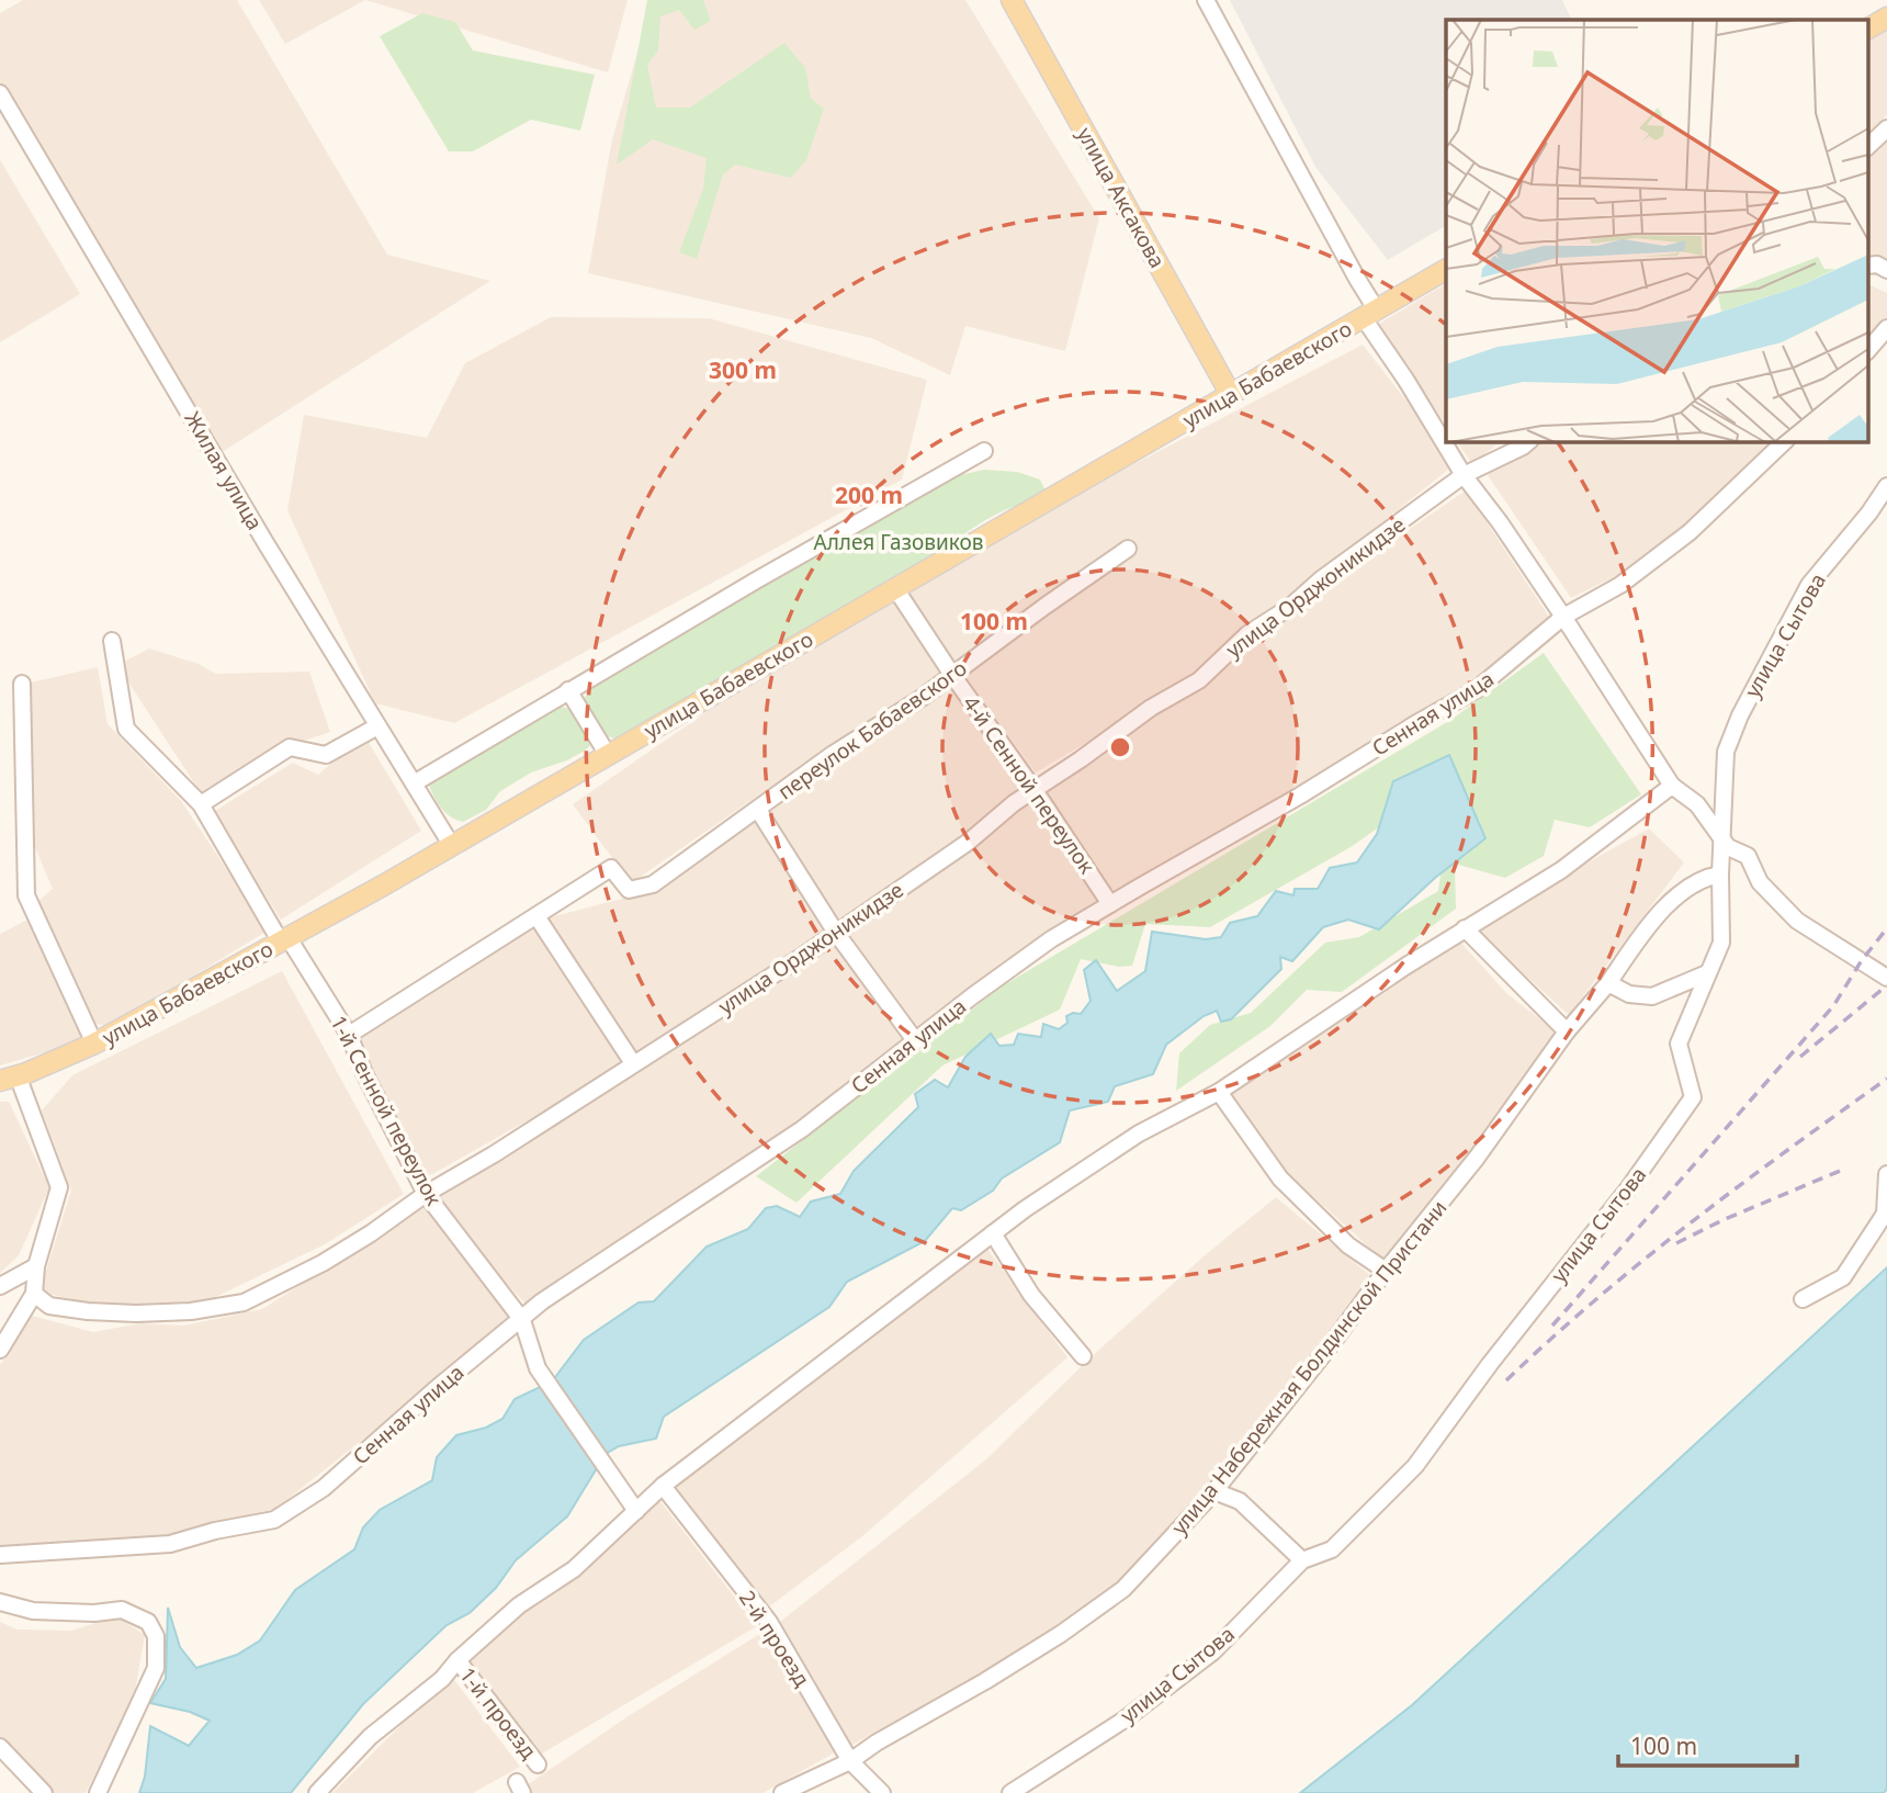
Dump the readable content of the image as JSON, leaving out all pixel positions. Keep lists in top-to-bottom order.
{
  "streets": {
    "main road": ["улица Аксакова", "улица Бабаевского"],
    "street": [
      "Жилая улица",
      "улица Орджоникидзе",
      "улица Сытова",
      "Сенная улица",
      "переулок Бабаевского",
      "4-й Сенной переулок",
      "1-й Сенной переулок",
      "улица Набережная Болдинской Пристани",
      "2-й проезд",
      "1-й проезд"
    ]
  },
  "crossings": [
    ["улица Аксакова", "улица Бабаевского"],
    ["улица Бабаевского", "Жилая улица"],
    ["улица Бабаевского", "4-й Сенной переулок"],
    ["улица Бабаевского", "1-й Сенной переулок"],
    ["улица Орджоникидзе", "4-й Сенной переулок"],
    ["улица Орджоникидзе", "1-й Сенной переулок"],
    ["улица Сытова", "улица Набережная Болдинской Пристани"],
    ["Сенная улица", "4-й Сенной переулок"],
    ["Сенная улица", "1-й Сенной переулок"],
    ["переулок Бабаевского", "4-й Сенной переулок"],
    ["улица Набережная Болдинской Пристани", "2-й проезд"]
  ],
  "parks": ["Аллея Газовиков"],
  "scale_bar": "100 m",
  "rings": ["300 m", "200 m", "100 m"]
}
